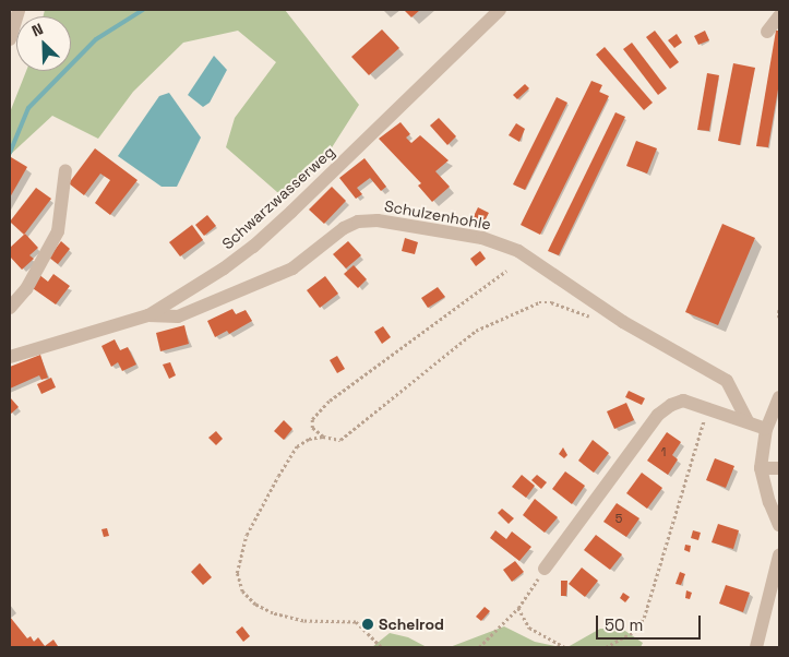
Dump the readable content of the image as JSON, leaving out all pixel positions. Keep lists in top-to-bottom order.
{
  "streets": {
    "street": ["Schwarzwasserweg", "Schulzenhohle"]
  },
  "crossings": [
    ["Schwarzwasserweg", "Schulzenhohle"]
  ],
  "places": ["Schelrod"],
  "house_numbers": ["1", "5"],
  "scale_bar": "50 m",
  "north": "top left"
}
